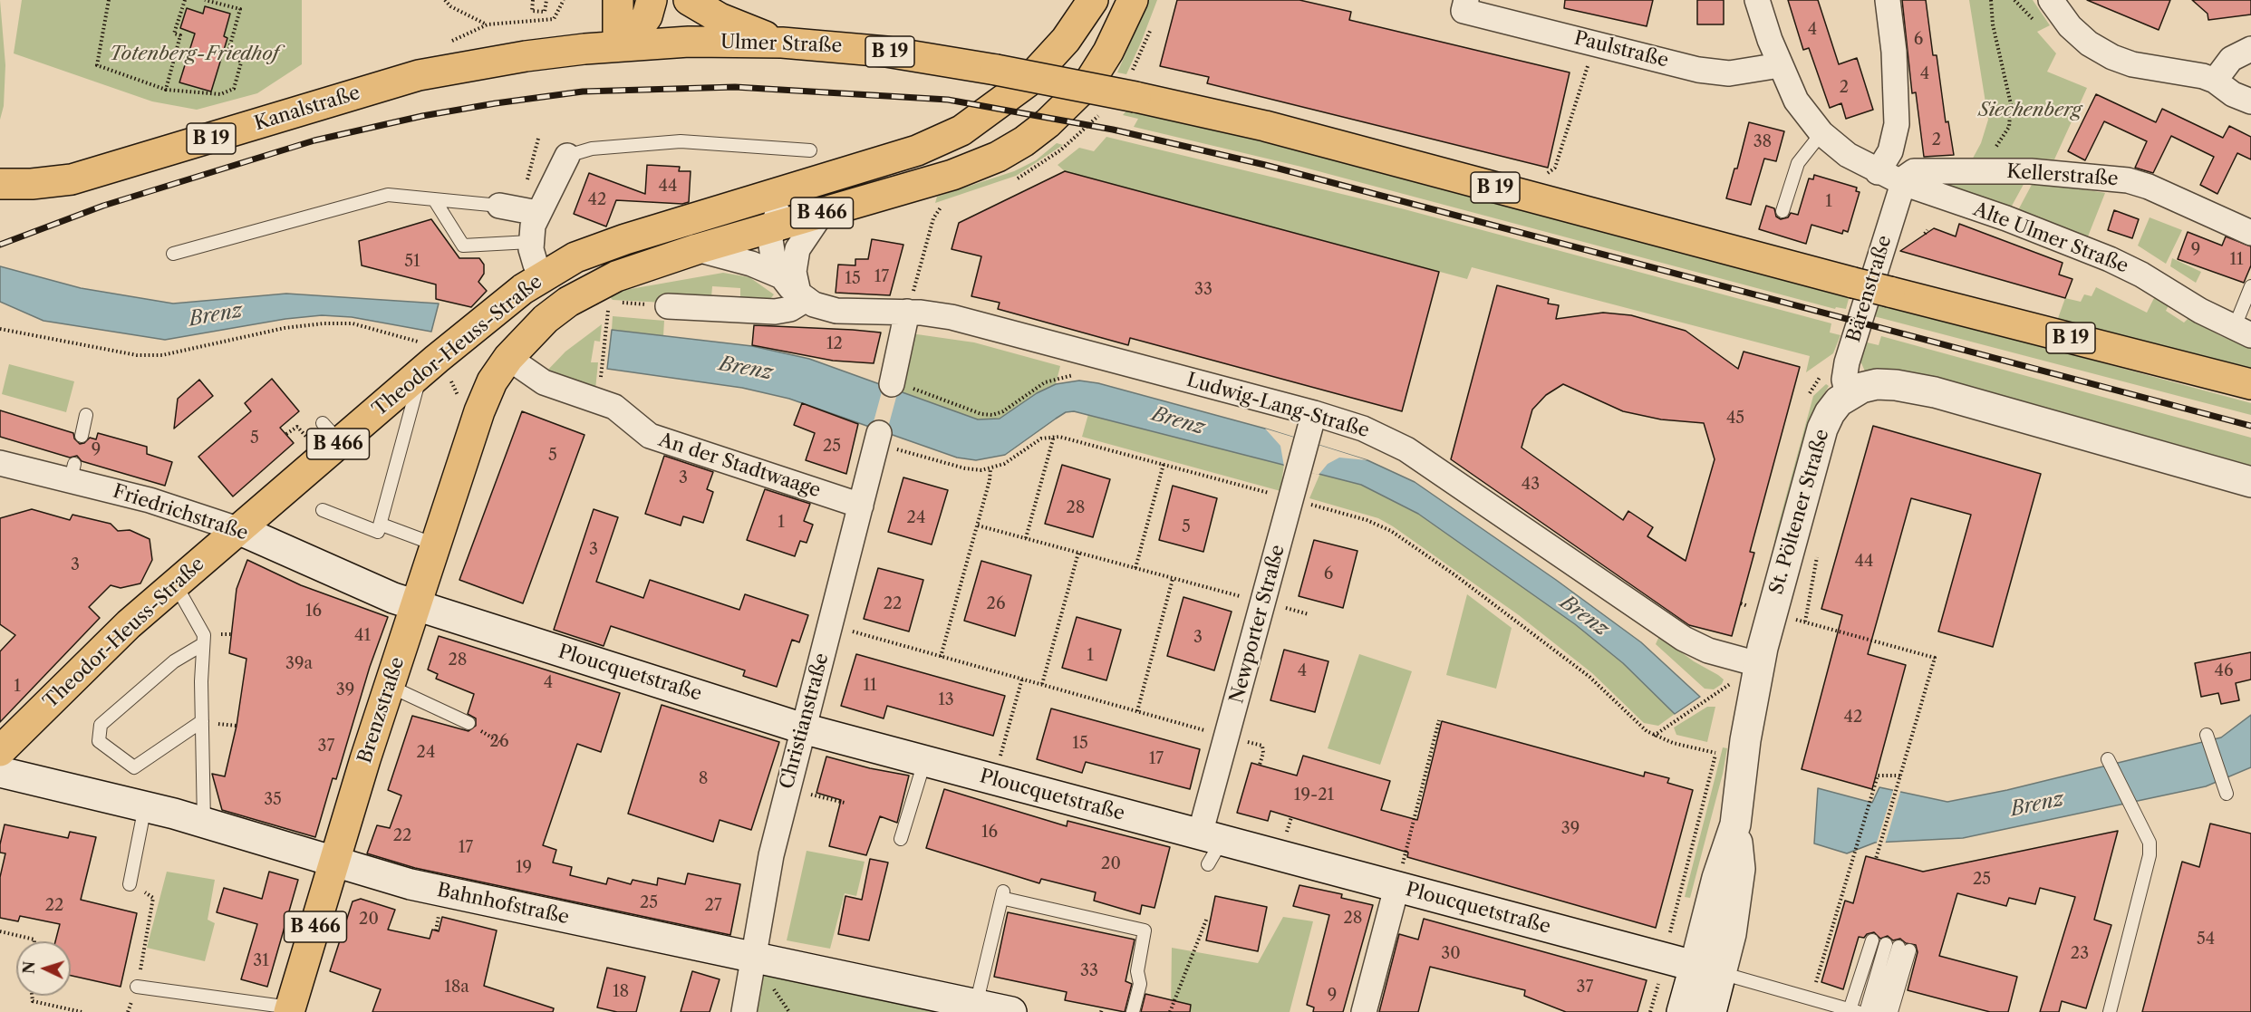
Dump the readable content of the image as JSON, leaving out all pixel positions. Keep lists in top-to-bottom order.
{
  "streets": {
    "main road": [
      "Ulmer Straße",
      "B 19",
      "Kanalstraße",
      "B 466",
      "Theodor-Heuss-Straße",
      "St. Pöltener Straße",
      "Friedrichstraße",
      "Ploucquetstraße",
      "Brenzstraße",
      "Bahnhofstraße"
    ],
    "street": [
      "Paulstraße",
      "Kellerstraße",
      "Alte Ulmer Straße",
      "Bärenstraße",
      "Ludwig-Lang-Straße",
      "An der Stadtwaage",
      "Newporter Straße",
      "Christianstraße"
    ]
  },
  "crossings": [
    ["Ulmer Straße", "Kanalstraße"],
    ["Paulstraße", "Alte Ulmer Straße"],
    ["Kellerstraße", "Alte Ulmer Straße"],
    ["Kellerstraße", "Bärenstraße"],
    ["Alte Ulmer Straße", "Bärenstraße"],
    ["Bärenstraße", "St. Pöltener Straße"],
    ["Theodor-Heuss-Straße", "Ludwig-Lang-Straße"],
    ["Theodor-Heuss-Straße", "An der Stadtwaage"],
    ["Theodor-Heuss-Straße", "Friedrichstraße"],
    ["Theodor-Heuss-Straße", "Brenzstraße"],
    ["Ludwig-Lang-Straße", "St. Pöltener Straße"],
    ["Ludwig-Lang-Straße", "Newporter Straße"],
    ["An der Stadtwaage", "Christianstraße"],
    ["St. Pöltener Straße", "Ploucquetstraße"],
    ["Friedrichstraße", "Ploucquetstraße"],
    ["Friedrichstraße", "Brenzstraße"],
    ["Newporter Straße", "Ploucquetstraße"],
    ["Ploucquetstraße", "Brenzstraße"],
    ["Ploucquetstraße", "Christianstraße"],
    ["Brenzstraße", "Bahnhofstraße"],
    ["Christianstraße", "Bahnhofstraße"]
  ],
  "water": ["Brenz"],
  "parks": ["Totenberg-Friedhof", "Siechenberg"],
  "house_numbers": [
    "4",
    "6",
    "4",
    "2",
    "2",
    "38",
    "44",
    "42",
    "1",
    "9",
    "11",
    "51",
    "17",
    "15",
    "33",
    "12",
    "45",
    "5",
    "25",
    "9",
    "5",
    "3",
    "43",
    "28",
    "24",
    "1",
    "5",
    "3",
    "44",
    "3",
    "6",
    "22",
    "26",
    "16",
    "41",
    "3",
    "1",
    "28",
    "39a",
    "4",
    "46",
    "4",
    "11",
    "1",
    "39",
    "13",
    "42",
    "26",
    "15",
    "37",
    "24",
    "17",
    "8",
    "19-21",
    "35",
    "39",
    "16",
    "22",
    "17",
    "20",
    "19",
    "25",
    "25",
    "22",
    "27",
    "28",
    "20",
    "54",
    "30",
    "23",
    "31",
    "33",
    "18a",
    "37",
    "18",
    "9"
  ],
  "north": "left"
}
